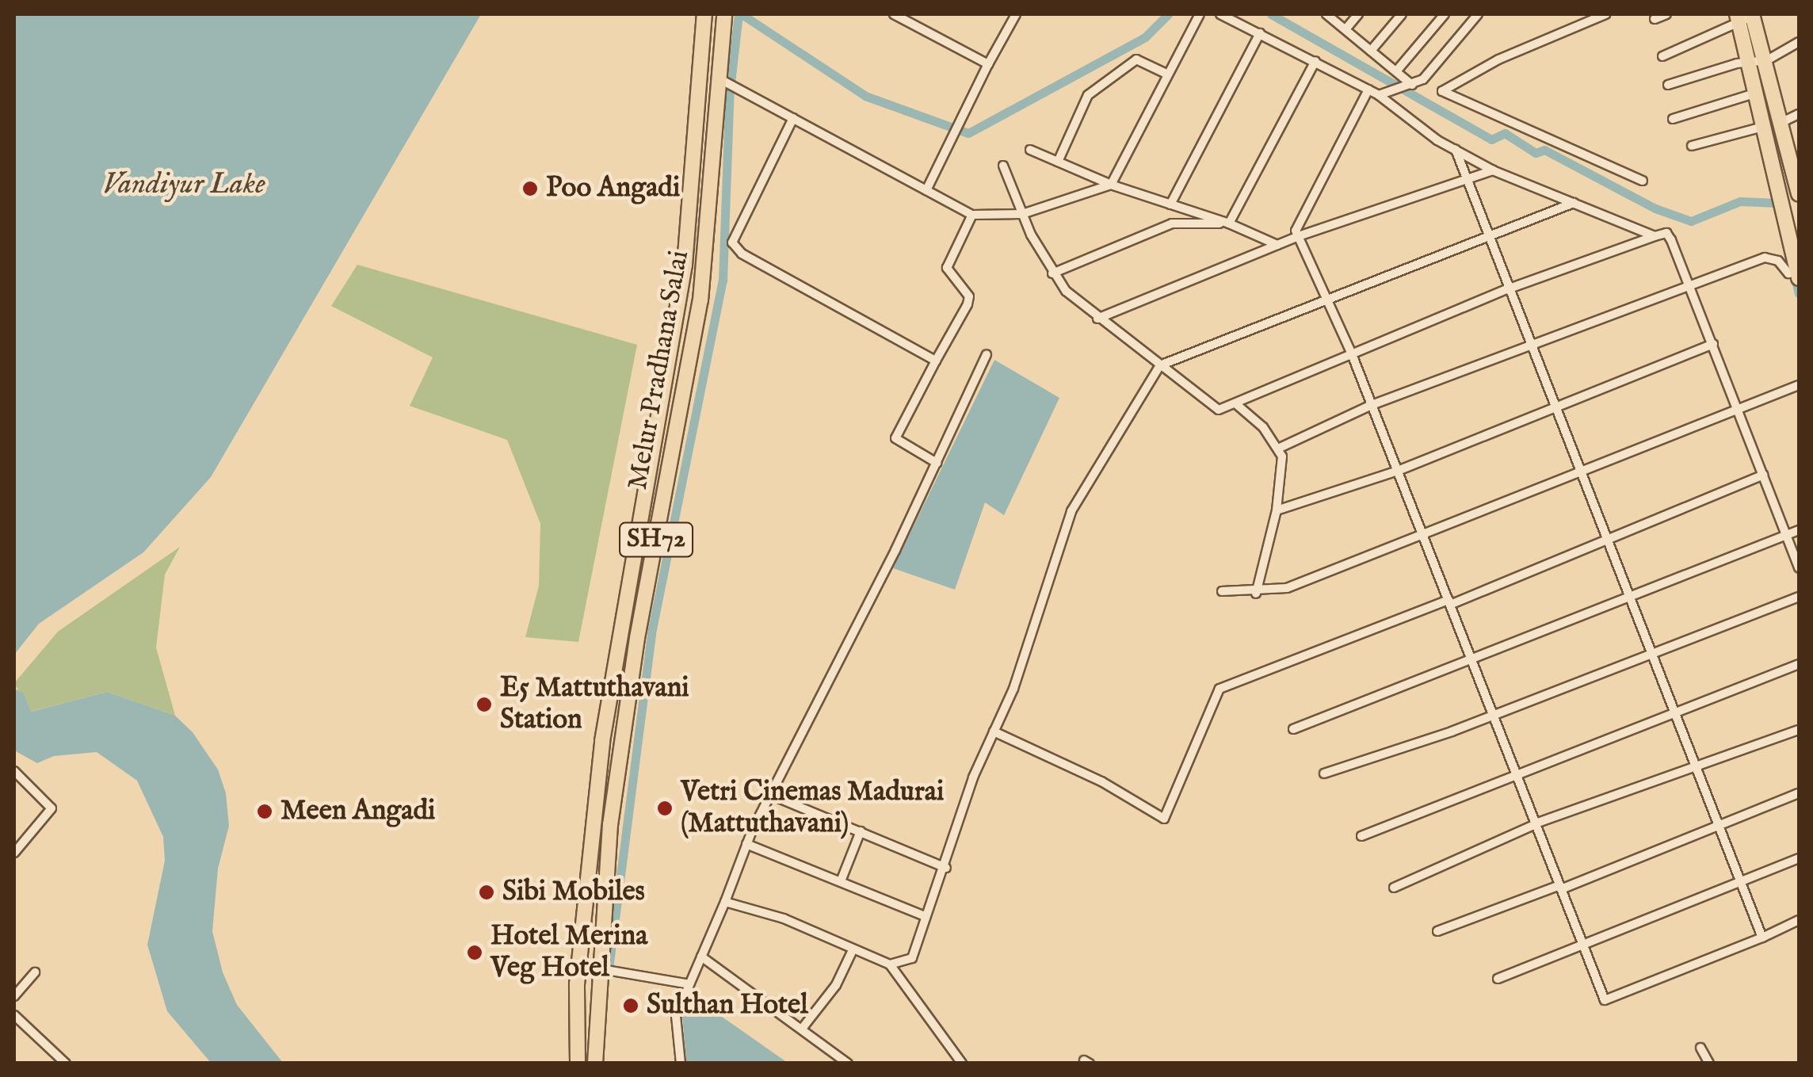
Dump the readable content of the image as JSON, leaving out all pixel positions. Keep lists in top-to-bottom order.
{
  "streets": {
    "main road": ["Melur Pradhana Salai", "SH72"]
  },
  "water": ["Vandiyur Lake"],
  "places": [
    "Poo Angadi",
    "E5 Mattuthavani Station",
    "Vetri Cinemas Madurai (Mattuthavani)",
    "Meen Angadi",
    "Sibi Mobiles",
    "Hotel Merina Veg Hotel",
    "Sulthan Hotel"
  ]
}
